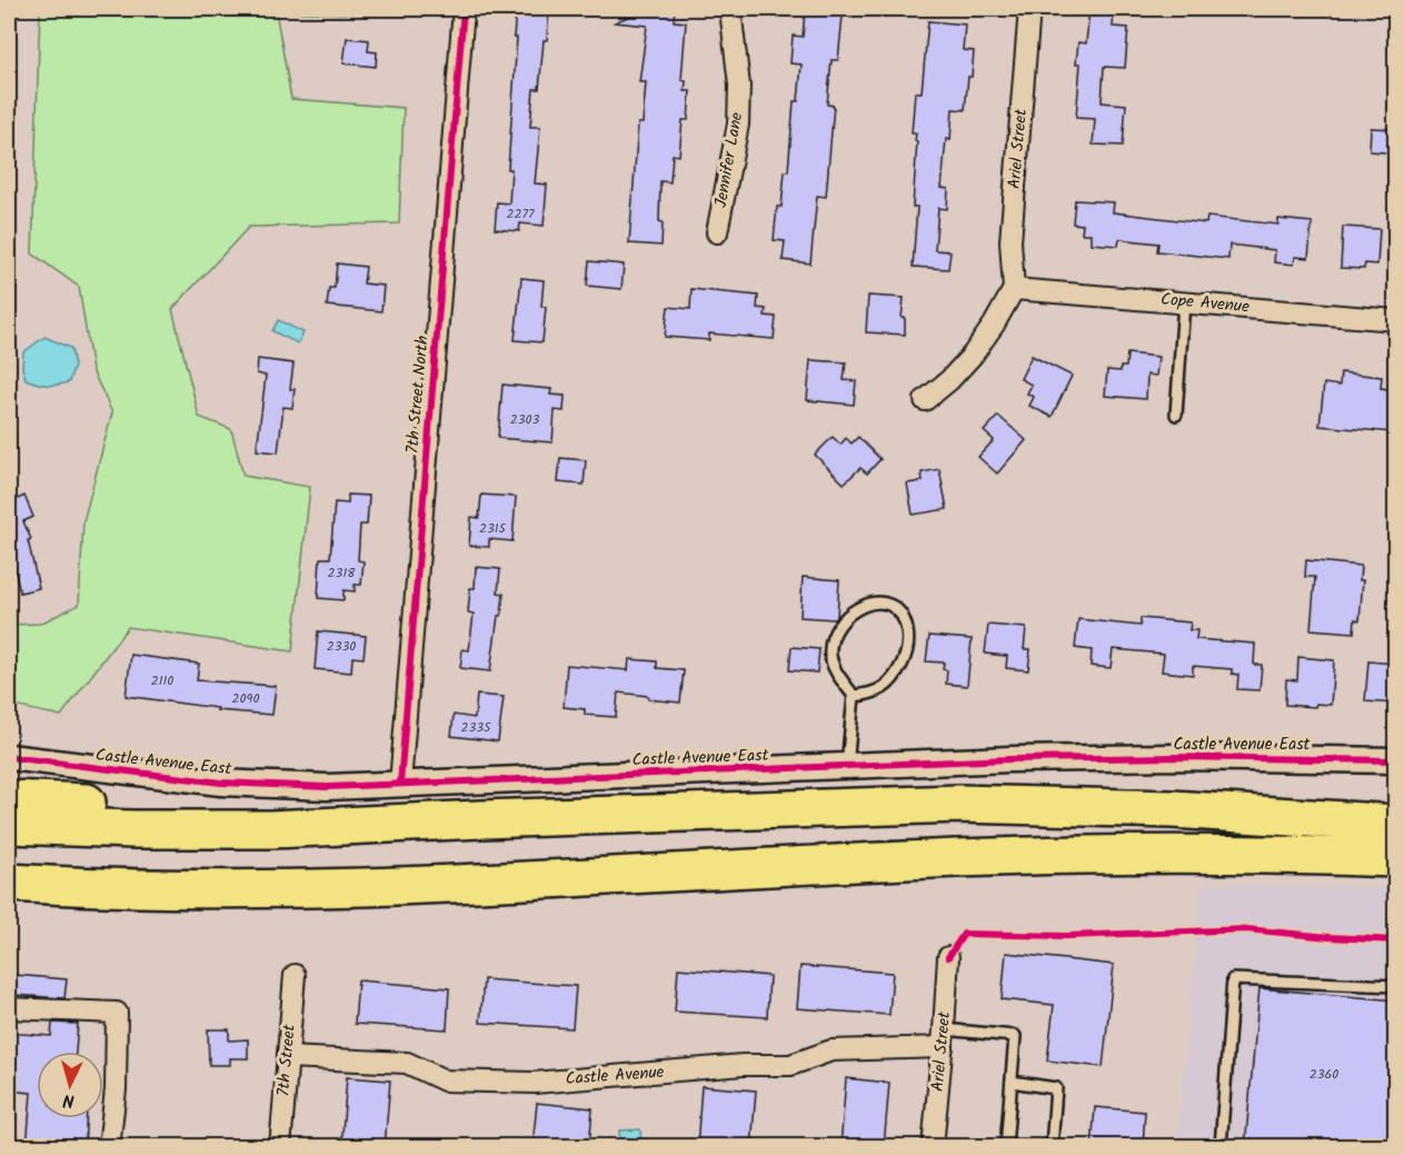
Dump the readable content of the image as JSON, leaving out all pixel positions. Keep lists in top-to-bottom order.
{
  "streets": {
    "street": [
      "Ariel Street",
      "Jennifer Lane",
      "Cope Avenue",
      "7th Street North",
      "Castle Avenue East",
      "7th Street",
      "Castle Avenue"
    ]
  },
  "crossings": [
    ["Ariel Street", "Cope Avenue"],
    ["Ariel Street", "Castle Avenue"],
    ["7th Street North", "Castle Avenue East"],
    ["7th Street", "Castle Avenue"]
  ],
  "house_numbers": [
    "2277",
    "2303",
    "2315",
    "2318",
    "2330",
    "2110",
    "2090",
    "2335",
    "2360"
  ],
  "north": "bottom"
}
